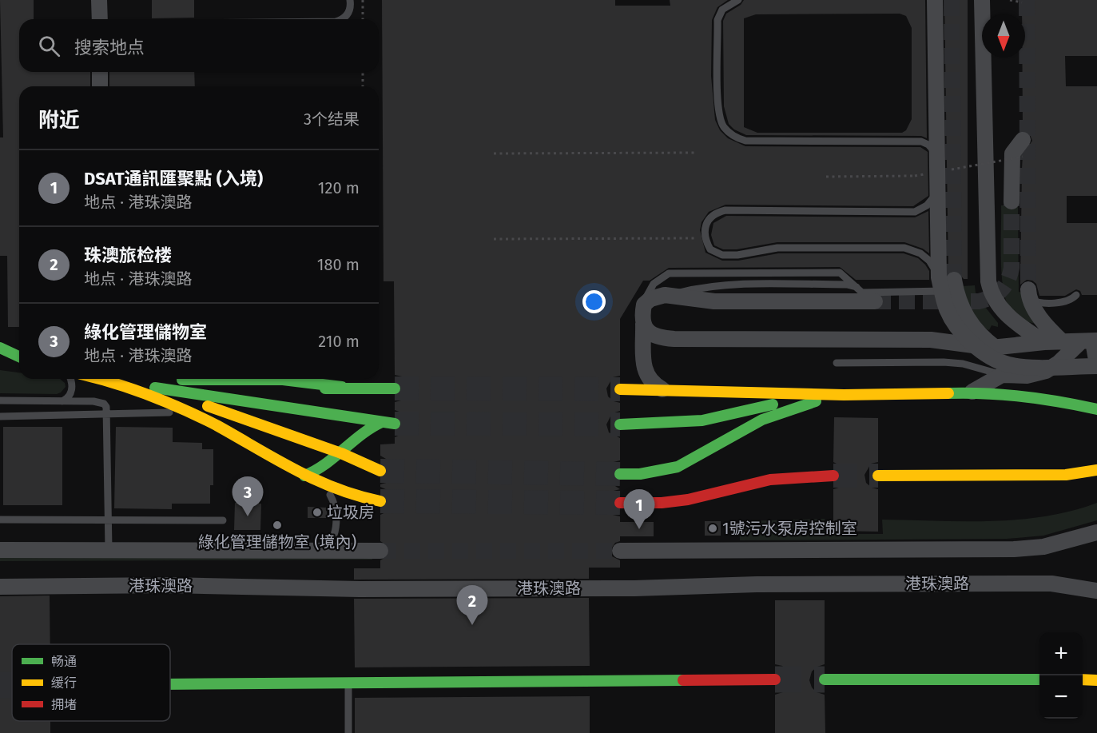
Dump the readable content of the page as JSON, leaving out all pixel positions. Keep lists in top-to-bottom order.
{
  "streets": {
    "street": ["港珠澳路"]
  },
  "places": ["垃圾房", "綠化管理儲物室 (境內)", "1號污水泵房控制室"],
  "legend": ["畅通", "缓行", "拥堵"],
  "north": "bottom",
  "page": {
    "search": "搜索地点",
    "heading": ["附近", "3个结果"],
    "list": [
      {
        "mark": "1",
        "name": "DSAT通訊匯聚點 (入境)",
        "note": "地点 · 港珠澳路",
        "value": "120 m"
      },
      {
        "mark": "2",
        "name": "珠澳旅检楼",
        "note": "地点 · 港珠澳路",
        "value": "180 m"
      },
      {
        "mark": "3",
        "name": "綠化管理儲物室",
        "note": "地点 · 港珠澳路",
        "value": "210 m"
      }
    ],
    "pins": ["3", "1", "2"],
    "map_buttons": ["+", "−"]
  }
}
